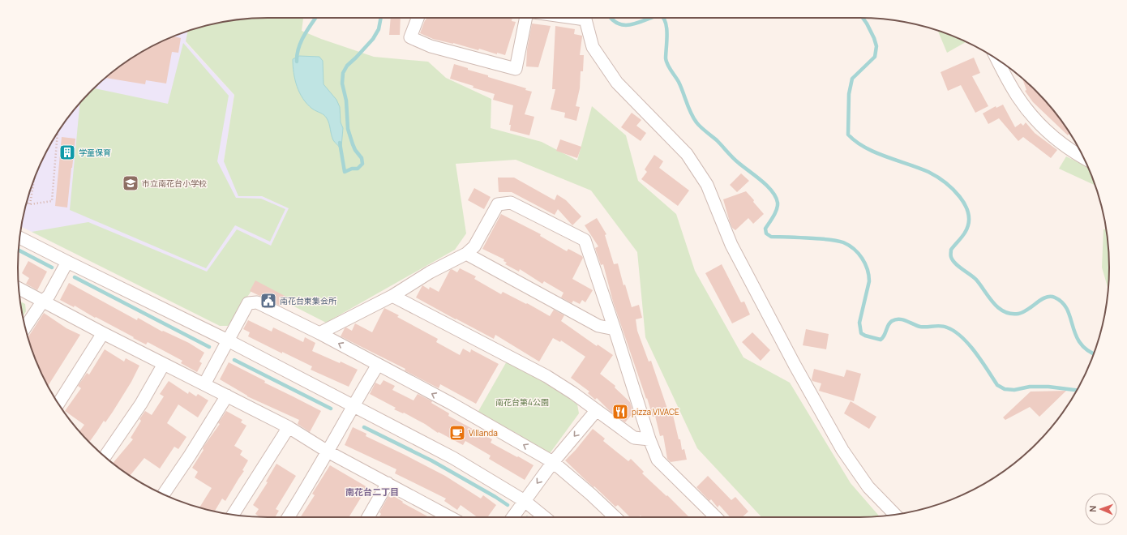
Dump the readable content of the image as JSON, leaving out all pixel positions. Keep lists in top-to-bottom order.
{
  "districts": ["南花台二丁目"],
  "parks": ["南花台第4公園"],
  "places": {
    "building": ["学童保育"],
    "school or university": ["市立南花台小学校"],
    "public building": ["南花台東集会所"],
    "restaurant": ["pizza VIVACE"],
    "cafe": ["Villanda"]
  },
  "north": "left"
}
